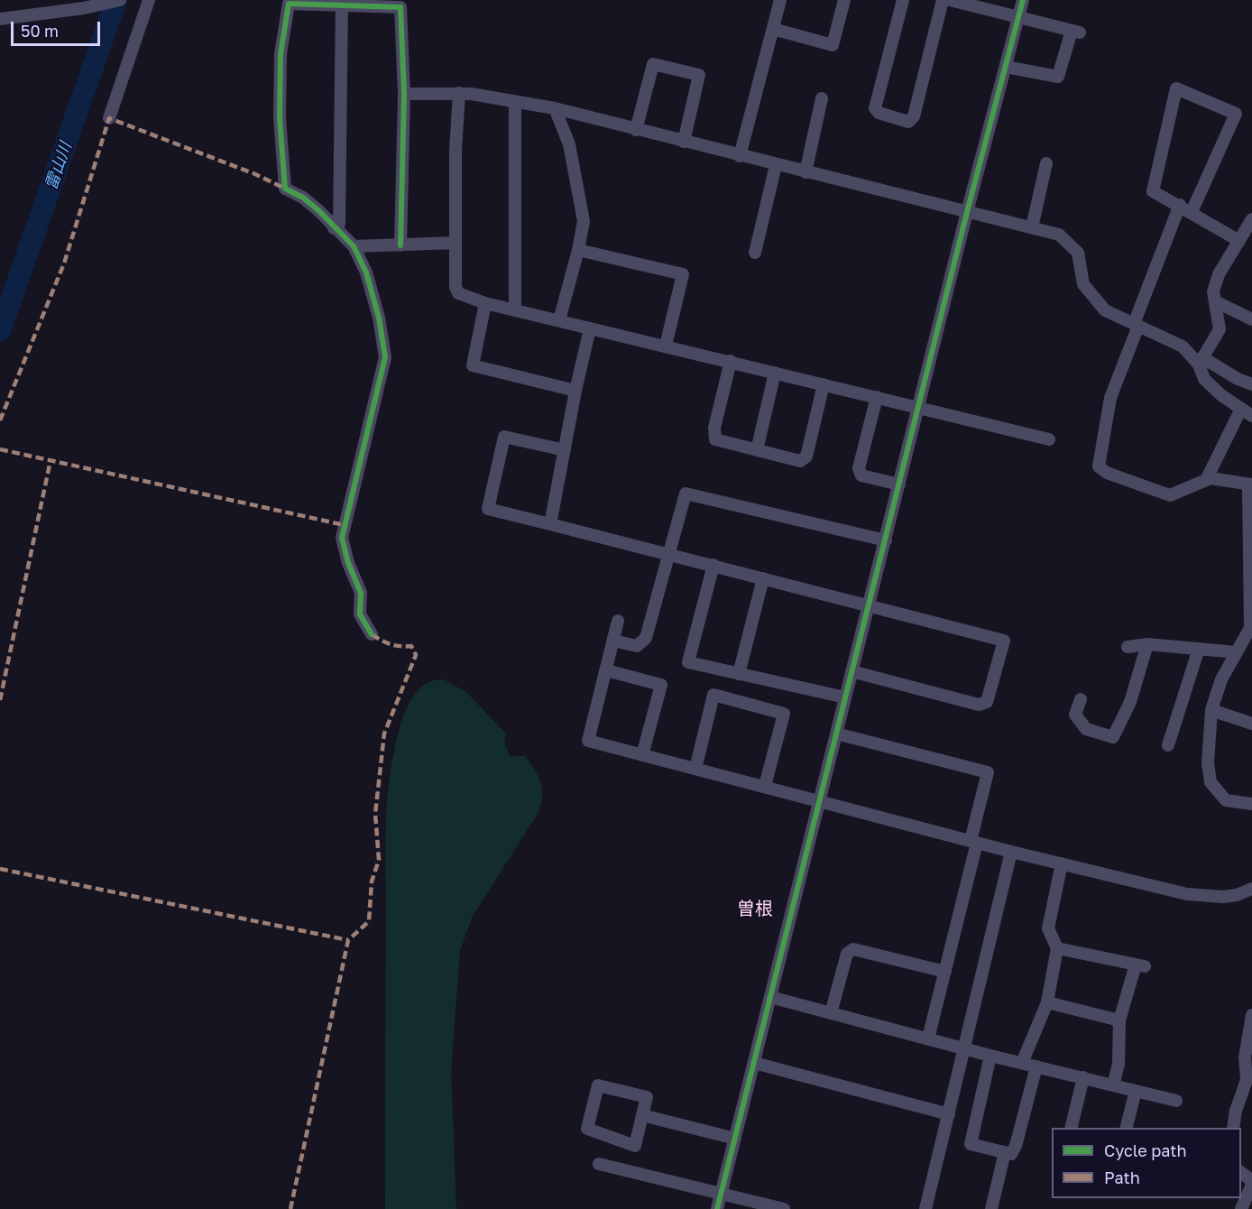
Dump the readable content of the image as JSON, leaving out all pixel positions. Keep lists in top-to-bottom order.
{
  "districts": ["曽根"],
  "water": ["雷山川"],
  "legend": ["Cycle path", "Path"],
  "scale_bar": "50 m"
}
